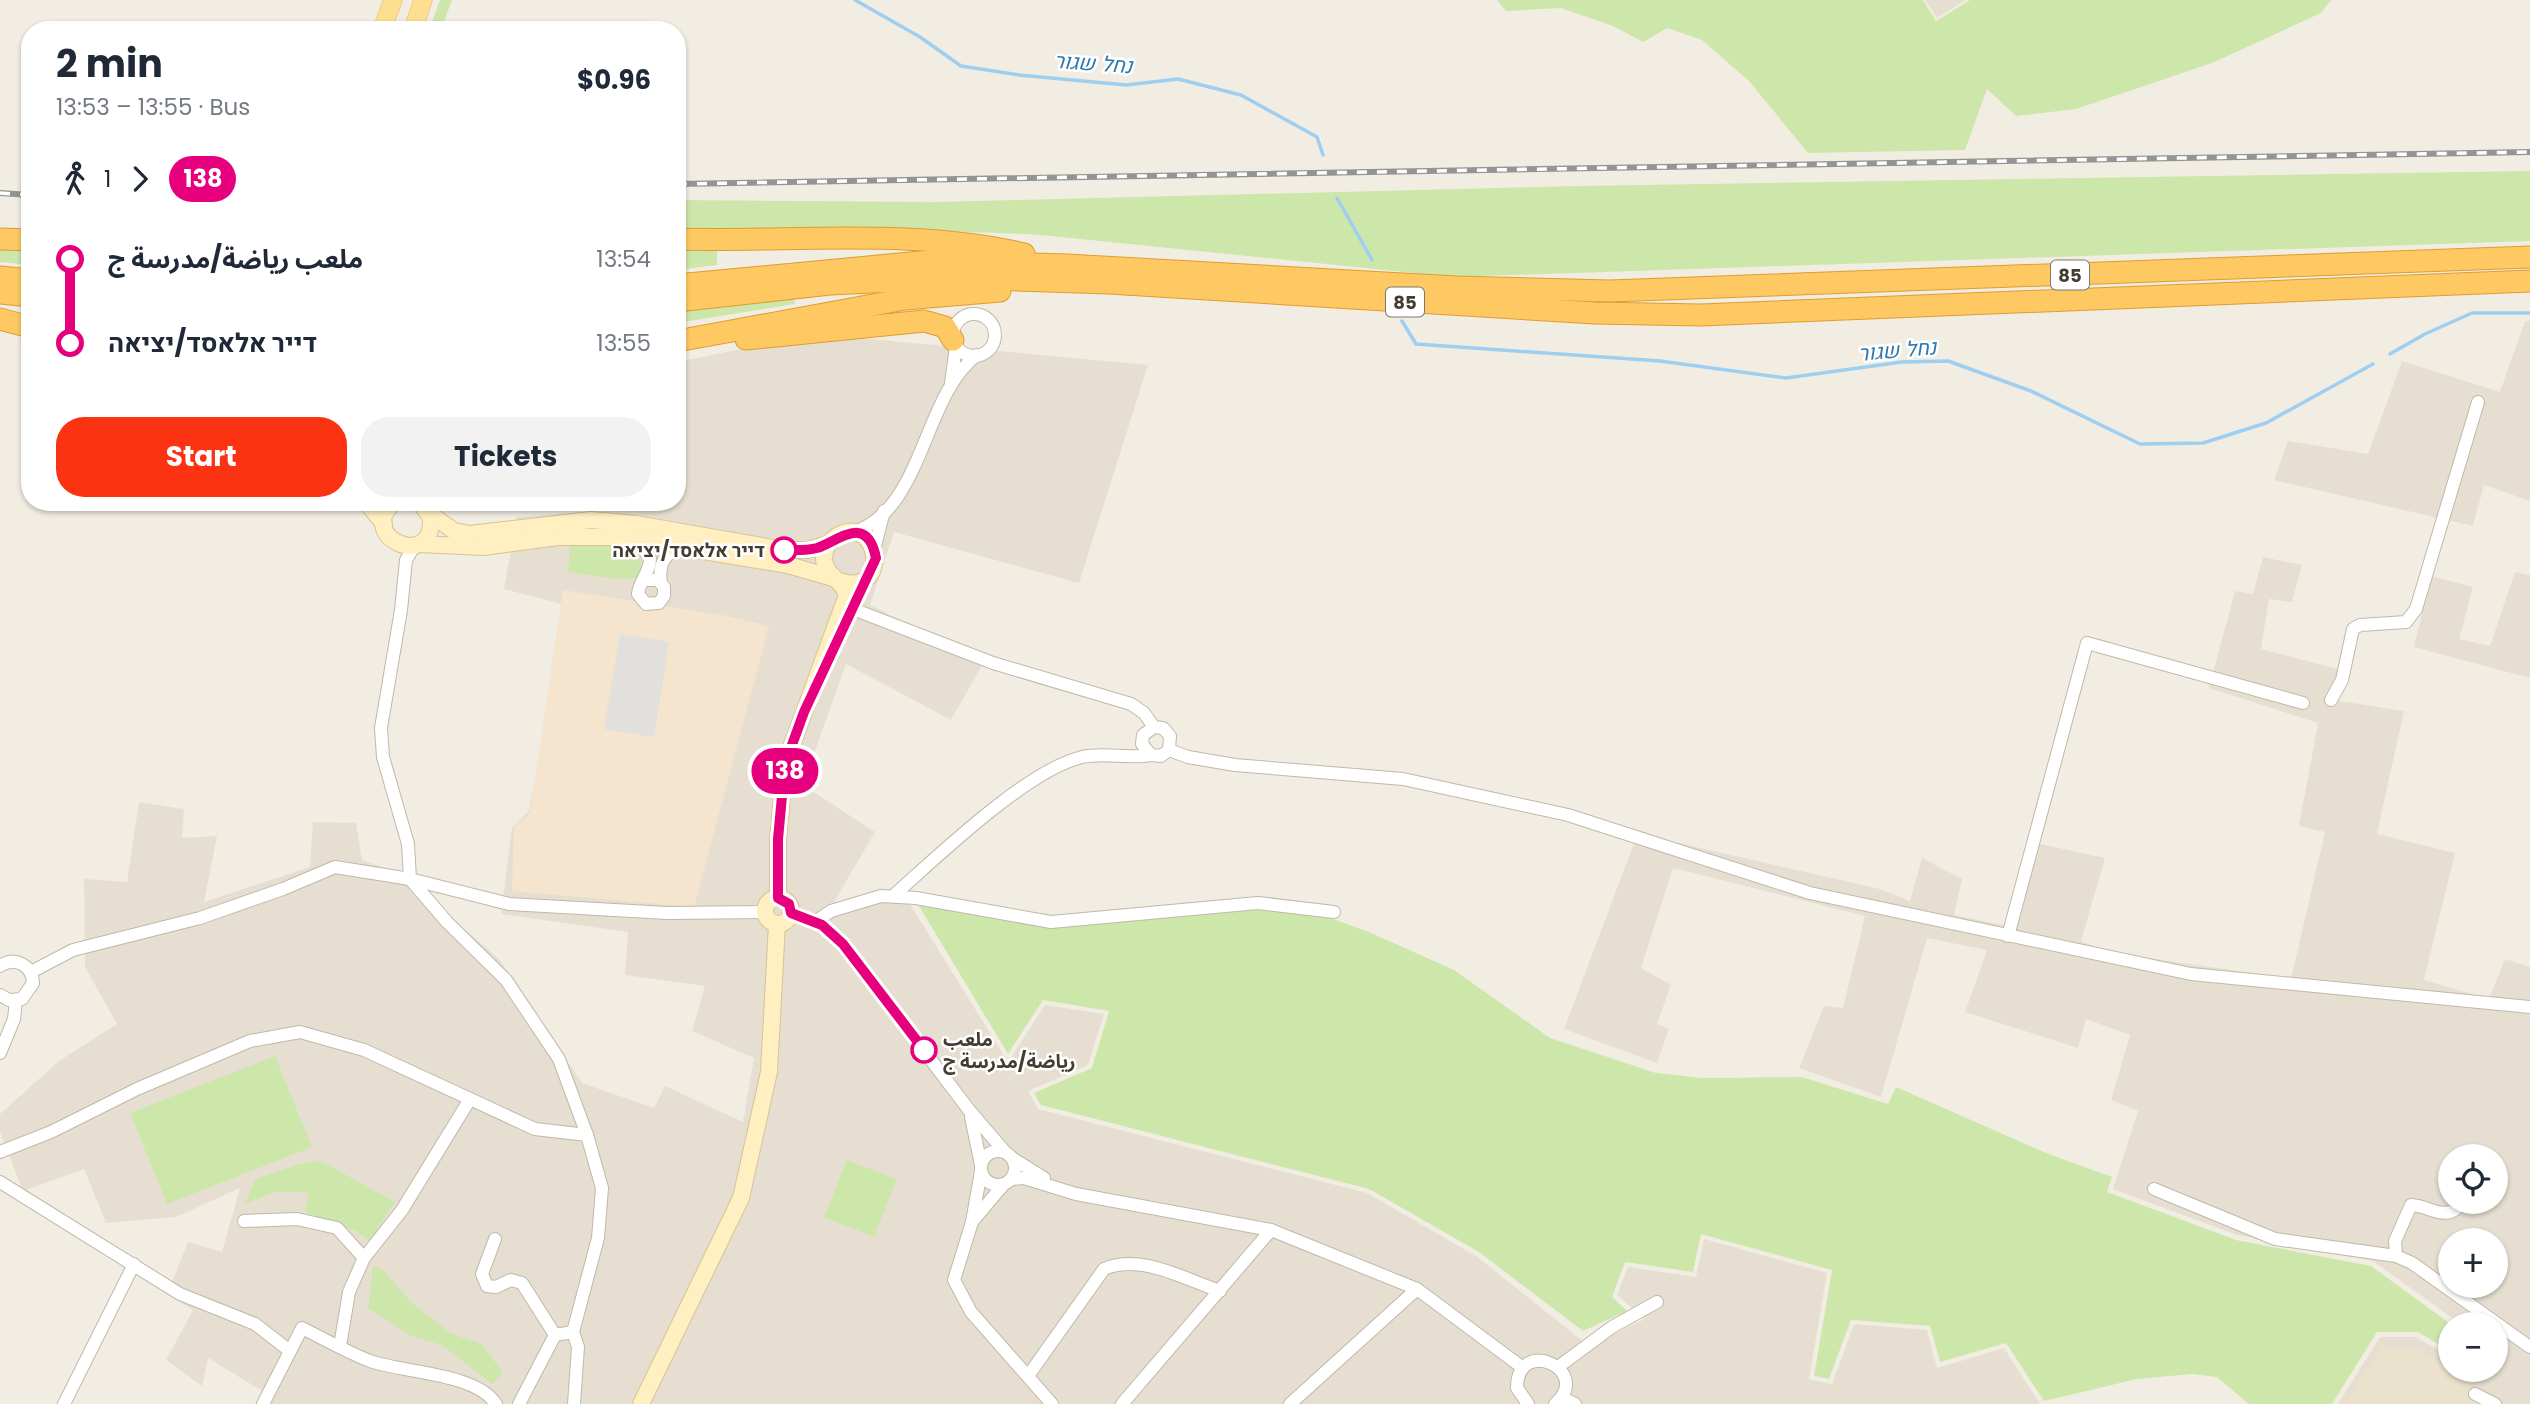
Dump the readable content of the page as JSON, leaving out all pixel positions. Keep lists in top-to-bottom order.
{
  "streets": {
    "highway": ["85"]
  },
  "water": ["נחל שגור"],
  "places": ["דייר אלאסד/יציאה", "ملعب رياضة/مدرسة ج"],
  "lines": ["bus line 138"],
  "page": {
    "on_map": "138",
    "heading": ["2 min", "13:53 – 13:55 · Bus", "$0.96"],
    "legs": ["1", "138"],
    "list": [
      {
        "name": "ملعب رياضة/مدرسة ج",
        "value": "13:54"
      },
      {
        "name": "דייר אלאסד/יציאה",
        "value": "13:55"
      }
    ],
    "buttons": ["Start", "Tickets"],
    "map_buttons": ["+", "−"]
  }
}
